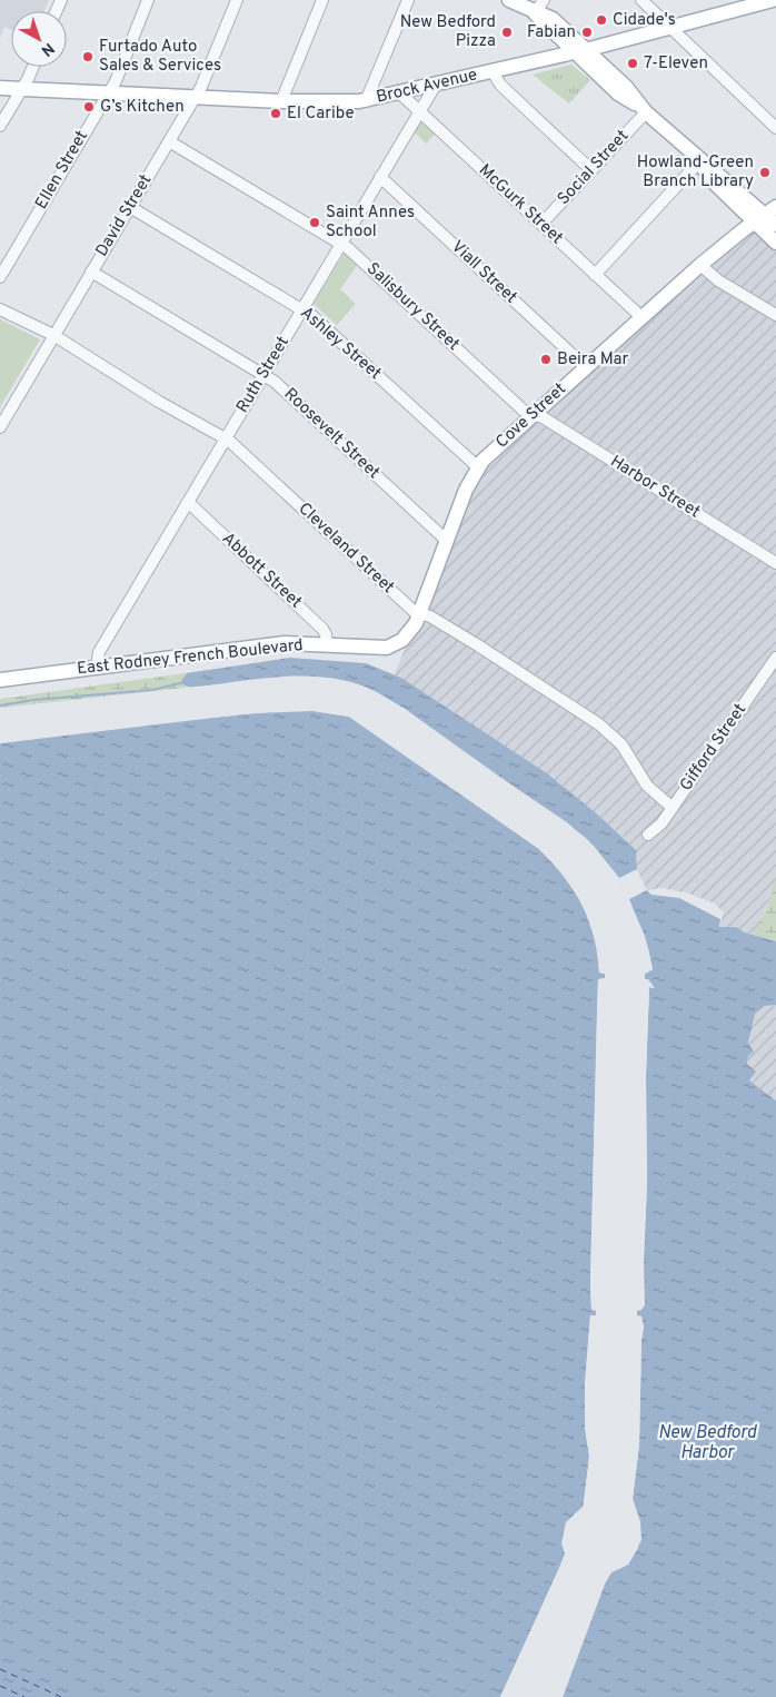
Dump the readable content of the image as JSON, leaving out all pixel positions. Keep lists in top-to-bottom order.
{
  "streets": {
    "main road": ["Brock Avenue", "Cove Street", "East Rodney French Boulevard"],
    "street": [
      "Social Street",
      "Ellen Street",
      "McGurk Street",
      "David Street",
      "Viall Street",
      "Salisbury Street",
      "Ashley Street",
      "Ruth Street",
      "Roosevelt Street",
      "Harbor Street",
      "Cleveland Street",
      "Abbott Street",
      "Gifford Street"
    ]
  },
  "crossings": [
    ["Brock Avenue", "Ellen Street"],
    ["Brock Avenue", "McGurk Street"],
    ["Brock Avenue", "David Street"],
    ["Brock Avenue", "Ruth Street"],
    ["Social Street", "McGurk Street"],
    ["McGurk Street", "Ruth Street"],
    ["McGurk Street", "Cove Street"],
    ["David Street", "Salisbury Street"],
    ["David Street", "Ashley Street"],
    ["David Street", "Roosevelt Street"],
    ["David Street", "Cleveland Street"],
    ["Viall Street", "Ruth Street"],
    ["Viall Street", "Cove Street"],
    ["Salisbury Street", "Ruth Street"],
    ["Salisbury Street", "Cove Street"],
    ["Salisbury Street", "Harbor Street"],
    ["Ashley Street", "Ruth Street"],
    ["Ashley Street", "Cove Street"],
    ["Ruth Street", "Roosevelt Street"],
    ["Ruth Street", "Cleveland Street"],
    ["Ruth Street", "Abbott Street"],
    ["Ruth Street", "East Rodney French Boulevard"],
    ["Cove Street", "Roosevelt Street"],
    ["Cove Street", "Harbor Street"],
    ["Cove Street", "Cleveland Street"],
    ["Cove Street", "East Rodney French Boulevard"],
    ["Cleveland Street", "Gifford Street"],
    ["Abbott Street", "East Rodney French Boulevard"]
  ],
  "water": ["New Bedford Harbor"],
  "places": [
    "Cidade's",
    "New Bedford Pizza",
    "Fabian",
    "Furtado Auto Sales & Services",
    "7-Eleven",
    "G’s Kitchen",
    "El Caribe",
    "Howland-Green Branch Library",
    "Saint Annes School",
    "Beira Mar"
  ],
  "north": "bottom right"
}
